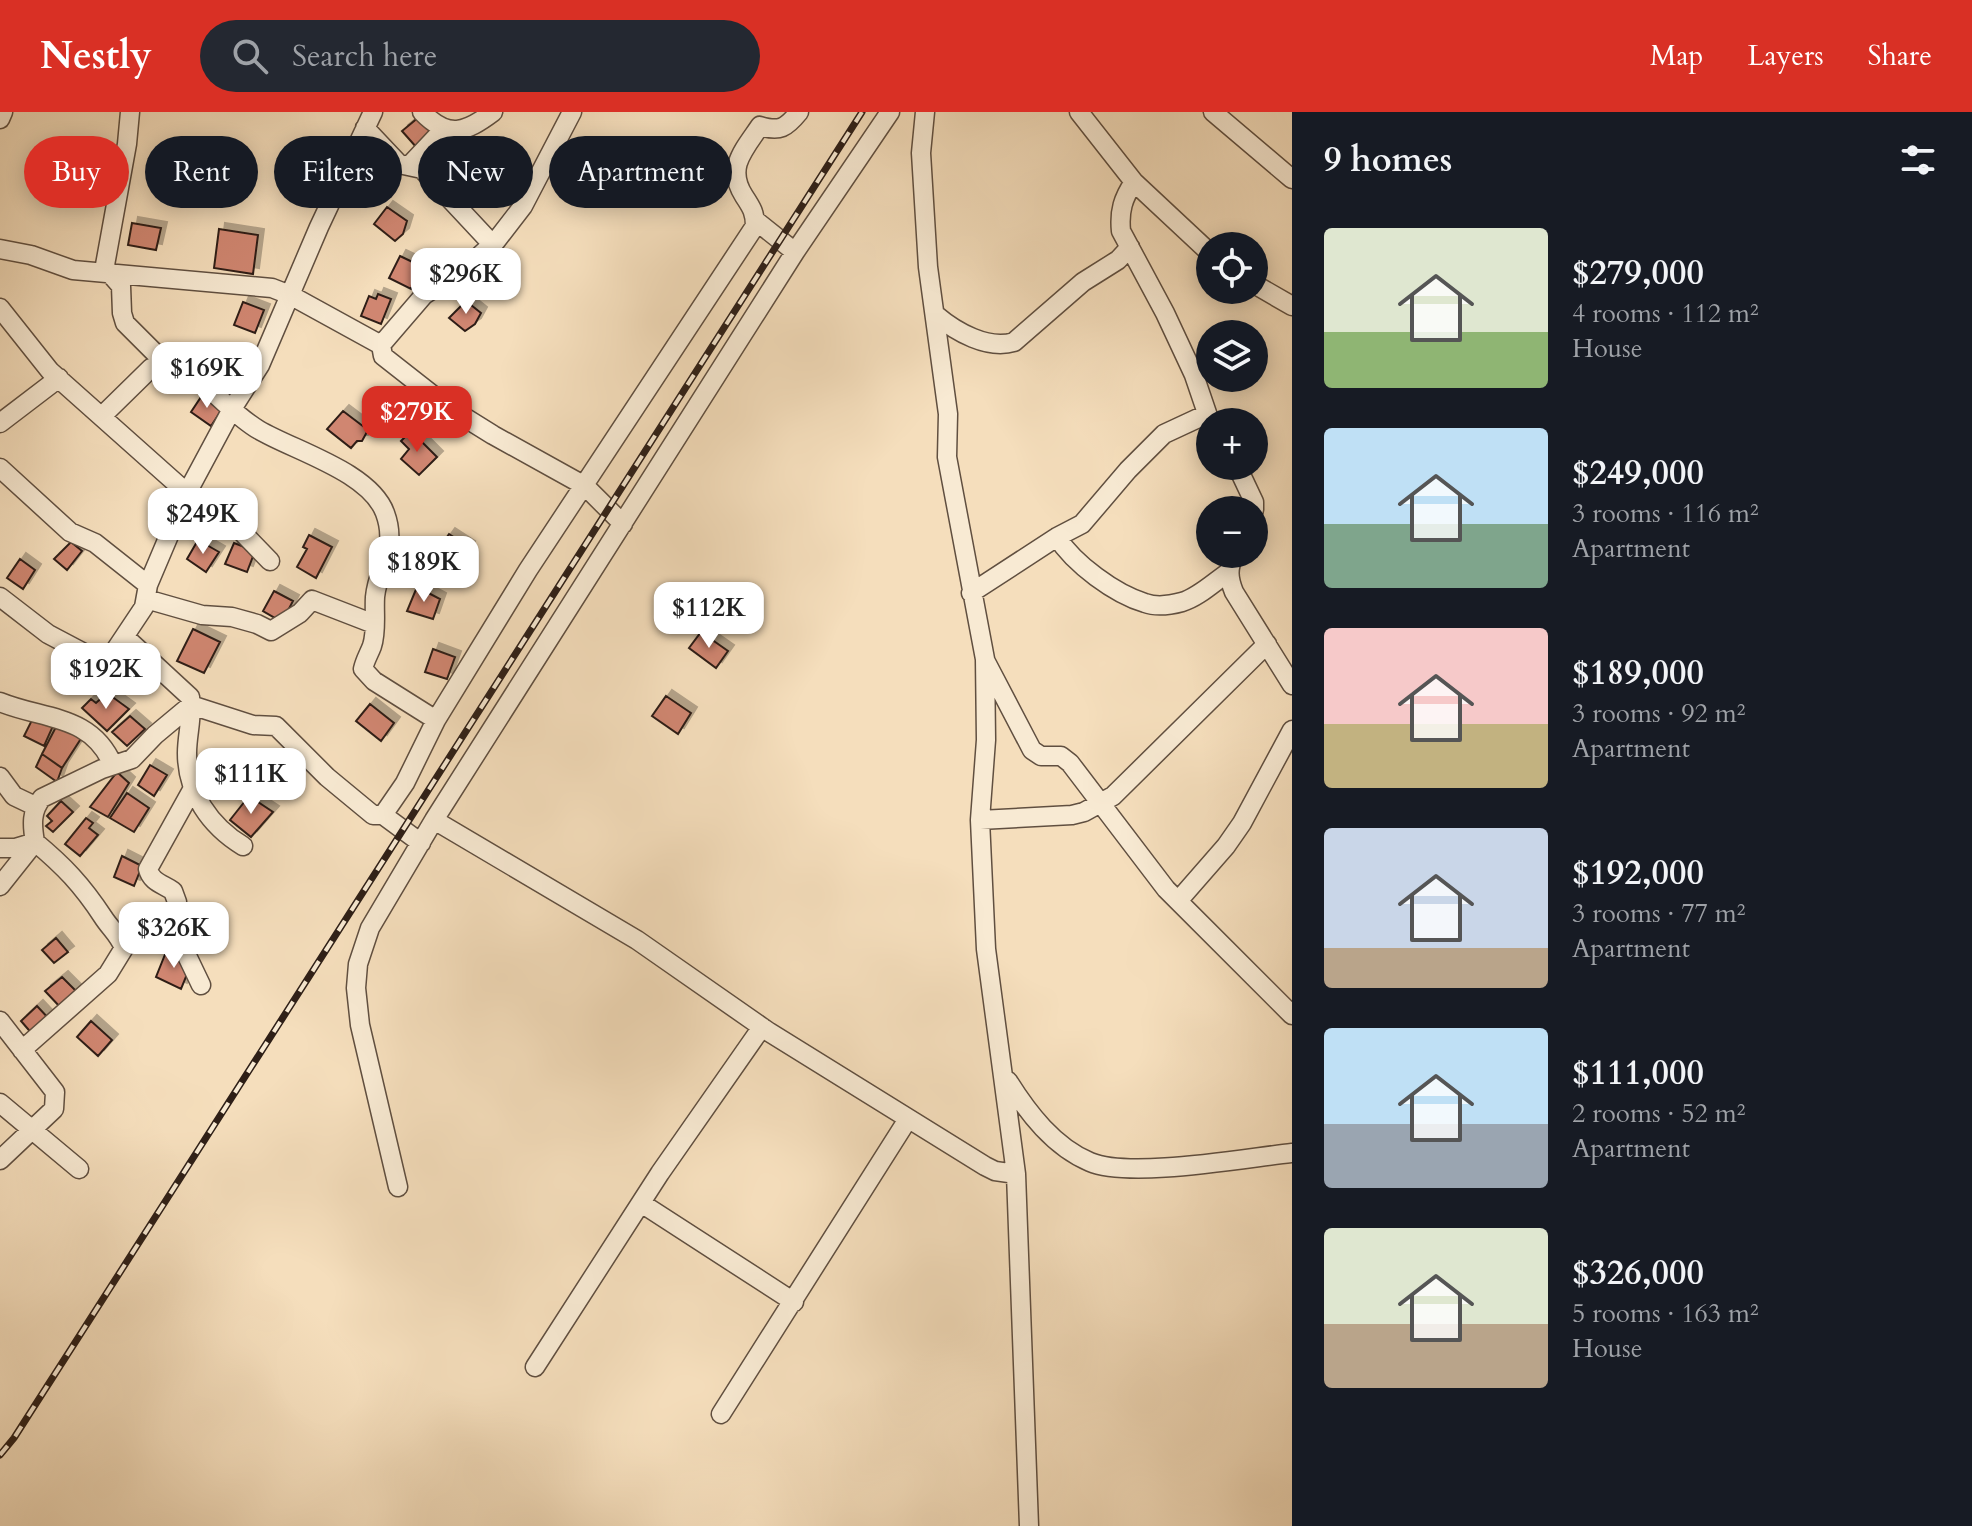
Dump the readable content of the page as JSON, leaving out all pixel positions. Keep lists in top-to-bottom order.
{
  "page": {
    "header": "Nestly",
    "search": "Search here",
    "nav": ["Map", "Layers", "Share"],
    "heading": "9 homes",
    "chip": [
      "Buy",
      "Rent",
      "Filters",
      "New",
      "Apartment"
    ],
    "list": [
      {
        "name": "$279,000",
        "note": "4 rooms · 112 m² · House"
      },
      {
        "name": "$249,000",
        "note": "3 rooms · 116 m² · Apartment"
      },
      {
        "name": "$189,000",
        "note": "3 rooms · 92 m² · Apartment"
      },
      {
        "name": "$192,000",
        "note": "3 rooms · 77 m² · Apartment"
      },
      {
        "name": "$111,000",
        "note": "2 rooms · 52 m² · Apartment"
      },
      {
        "name": "$326,000",
        "note": "5 rooms · 163 m² · House"
      }
    ],
    "map_buttons": ["+", "−"],
    "price": [
      "$296K",
      "$169K",
      "$279K",
      "$249K",
      "$189K",
      "$112K",
      "$192K",
      "$111K",
      "$326K"
    ]
  }
}
